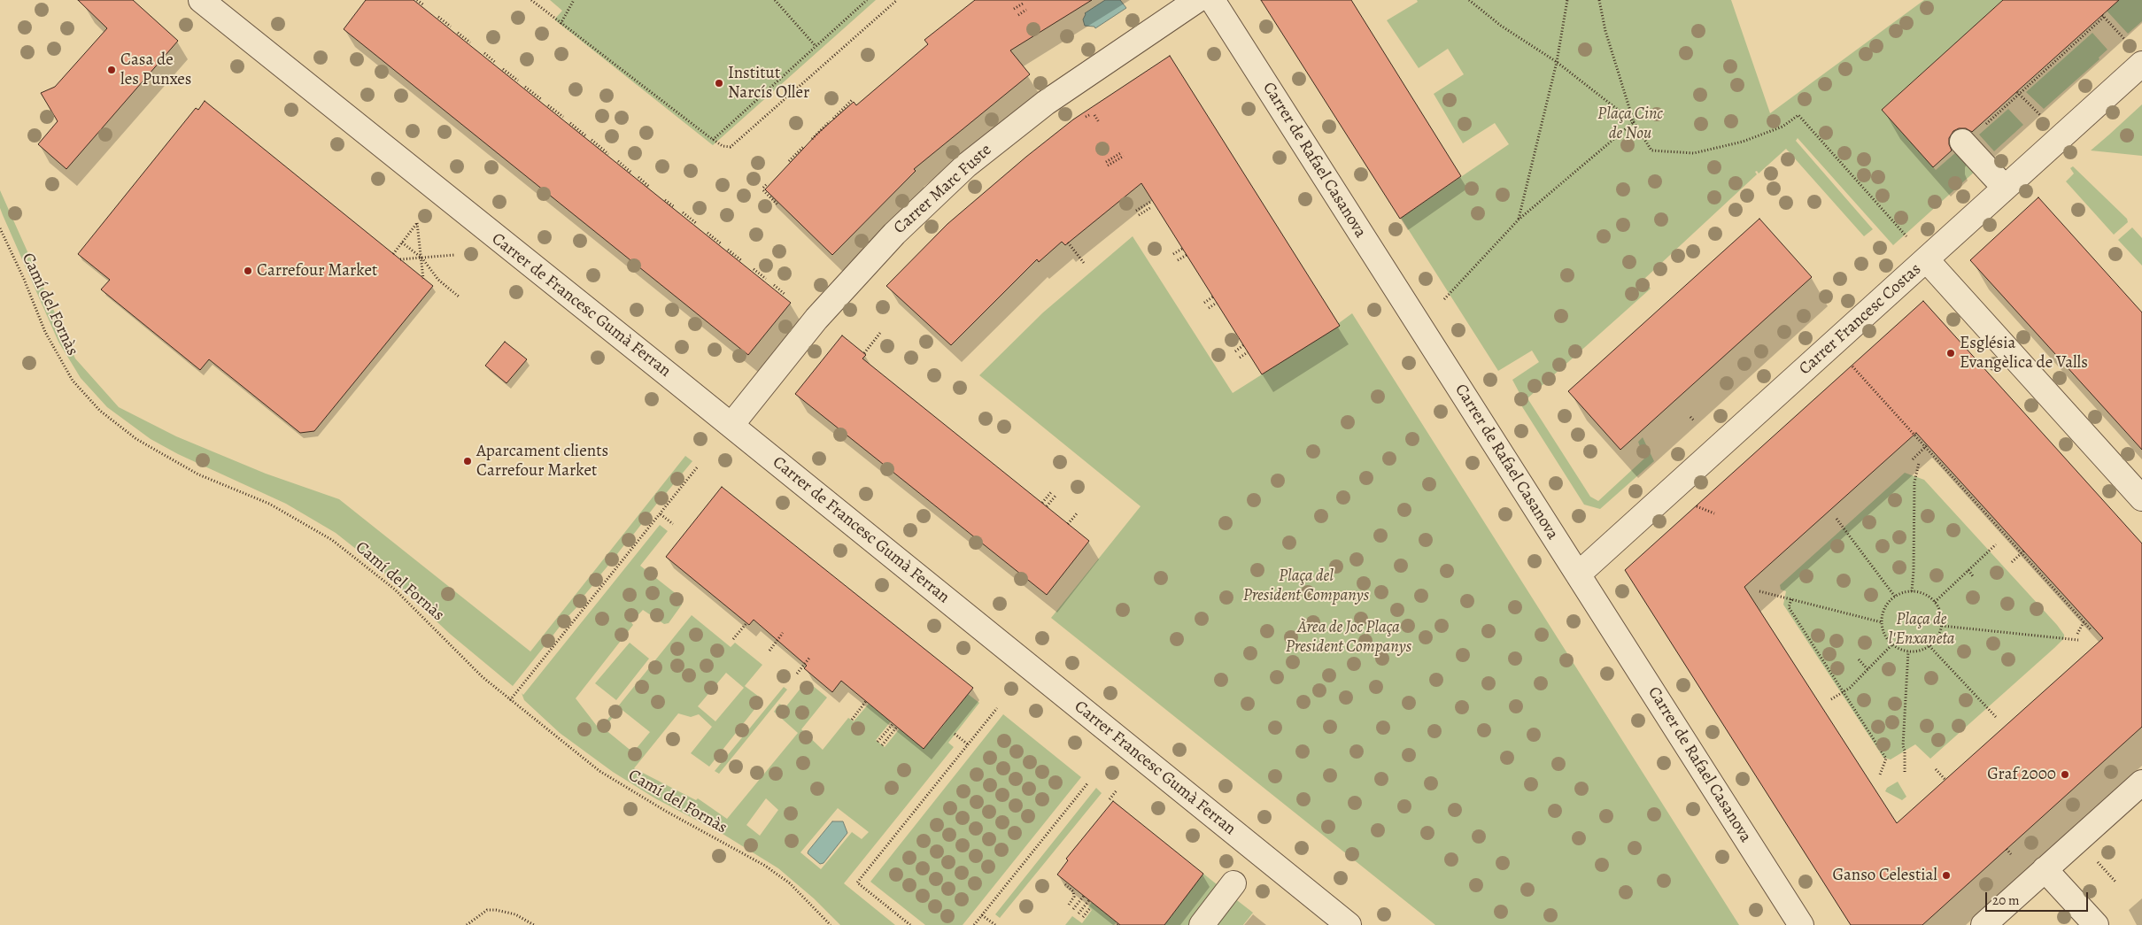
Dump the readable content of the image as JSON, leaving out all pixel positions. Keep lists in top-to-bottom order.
{
  "streets": {
    "street": [
      "Carrer de Rafael Casanova",
      "Carrer Marc Fuste",
      "Carrer de Francesc Gumà Ferran",
      "Carrer Francesc Costas",
      "Carrer Francesc Gumà Ferran"
    ],
    "path": ["Camí del Fornàs"]
  },
  "crossings": [
    ["Carrer de Rafael Casanova", "Carrer Francesc Costas"],
    ["Carrer Marc Fuste", "Carrer de Francesc Gumà Ferran"],
    ["Carrer de Francesc Gumà Ferran", "Carrer Francesc Gumà Ferran"]
  ],
  "parks": [
    "Plaça Cinc de Nou",
    "Plaça del President Companys",
    "Plaça de l'Enxaneta",
    "Àrea de Joc Plaça President Companys"
  ],
  "places": [
    "Casa de les Punxes",
    "Institut Narcís Oller",
    "Carrefour Market",
    "Església Evangèlica de Valls",
    "Aparcament clients Carrefour Market",
    "Graf 2000",
    "Ganso Celestial"
  ],
  "scale_bar": "20 m"
}
